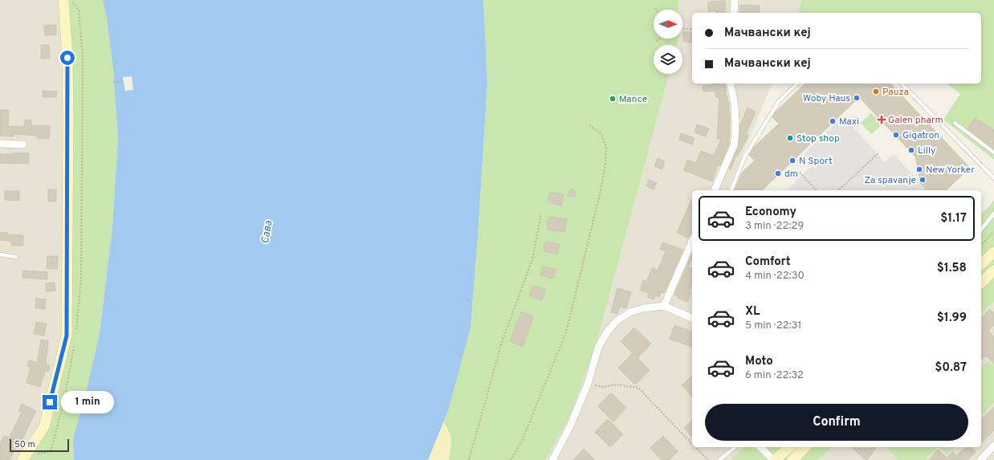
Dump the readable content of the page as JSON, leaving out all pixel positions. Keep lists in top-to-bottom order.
{
  "water": ["Сава"],
  "places": {
    "other": [
      "Pauza",
      "Woby Haus",
      "Mance",
      "Maxi",
      "Gigatron",
      "Stop shop",
      "Lilly",
      "N Sport",
      "New Yorker",
      "dm",
      "Za spavanje"
    ],
    "health": ["Galen pharm"]
  },
  "scale_bar": "50 m",
  "north": "right",
  "page": {
    "banner": ["Мачвански кеј", "Мачвански кеј"],
    "list": [
      {
        "name": "Economy",
        "note": "3 min · 22:29",
        "value": "$1.17"
      },
      {
        "name": "Comfort",
        "note": "4 min · 22:30",
        "value": "$1.58"
      },
      {
        "name": "XL",
        "note": "5 min · 22:31",
        "value": "$1.99"
      },
      {
        "name": "Moto",
        "note": "6 min · 22:32",
        "value": "$0.87"
      }
    ],
    "bubble": "1 min",
    "buttons": "Confirm",
    "scale": "50 m"
  }
}
